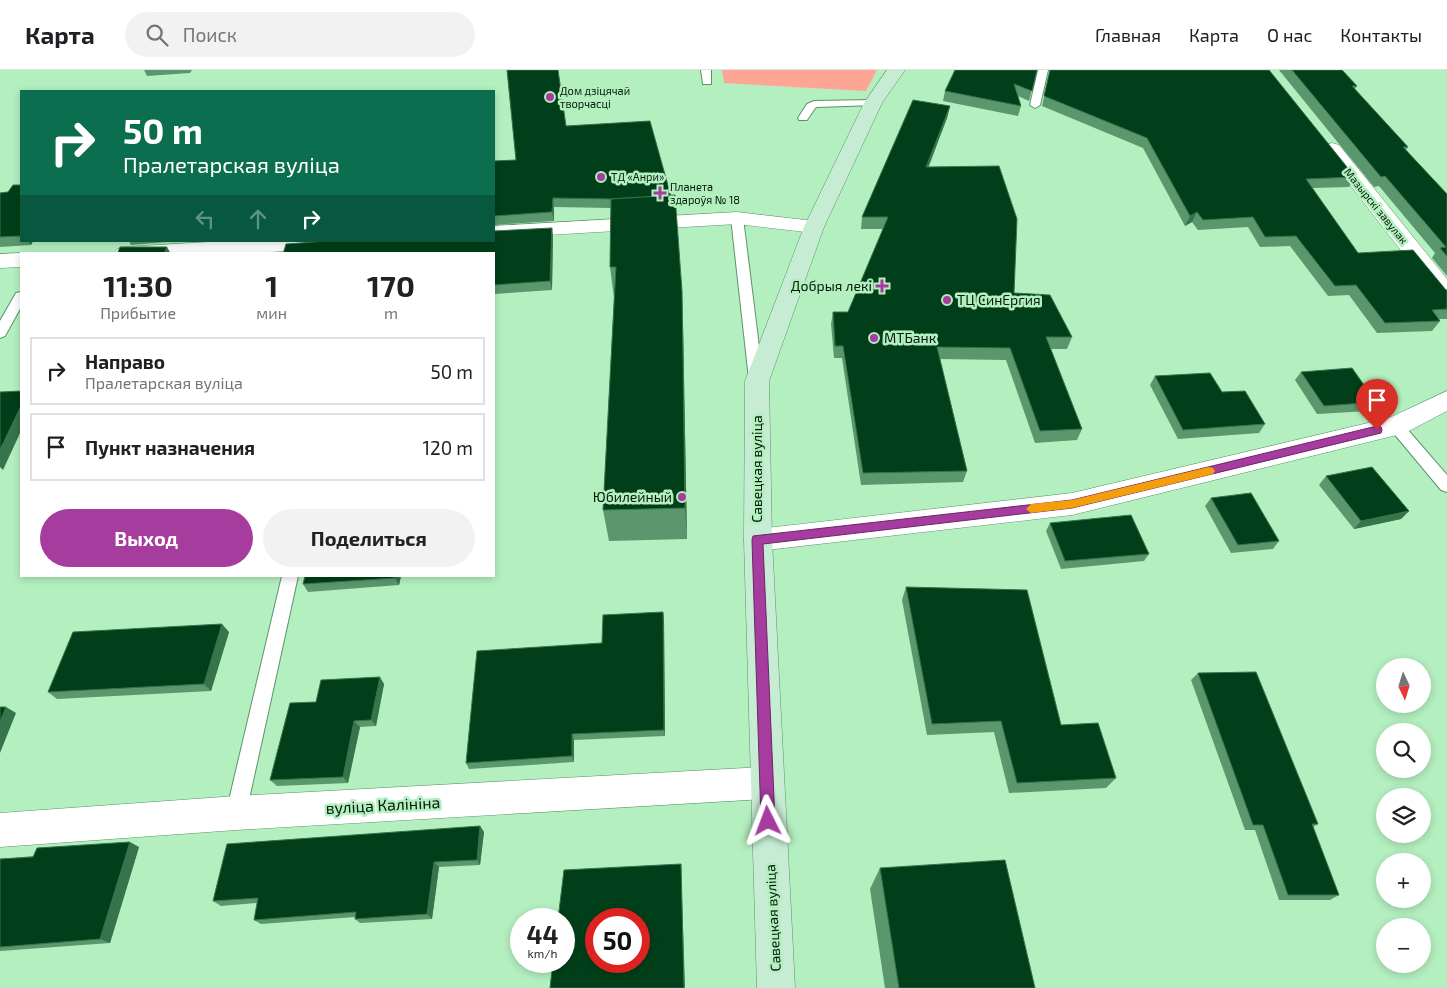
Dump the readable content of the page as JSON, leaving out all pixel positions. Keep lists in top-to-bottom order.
{
  "streets": {
    "main road": ["Савецкая вуліца"],
    "street": ["Мазырскі завулак", "вуліца Калініна"]
  },
  "crossings": [
    ["Савецкая вуліца", "вуліца Калініна"]
  ],
  "places": {
    "other": [
      "Дом дзіцячай творчасці",
      "ТД «Анри»",
      "ТЦ СинЕргия",
      "МТБанк",
      "Юбилейный"
    ],
    "health": ["Планета здароўя № 18", "Добрыя лекі"]
  },
  "north": "bottom",
  "page": {
    "header": "Карта",
    "search": "Поиск",
    "nav": [
      "Главная",
      "Карта",
      "О нас",
      "Контакты"
    ],
    "turn": ["50 m", "Пралетарская вуліца"],
    "eta": [
      "11:30",
      "Прибытие",
      "1",
      "мин",
      "170",
      "m"
    ],
    "list": [
      {
        "name": "Направо",
        "note": "Пралетарская вуліца",
        "value": "50 m"
      },
      {
        "name": "Пункт назначения",
        "value": "120 m"
      }
    ],
    "buttons": ["Выход", "Поделиться"],
    "map_buttons": ["+", "−"],
    "speed": "44 km/h",
    "limit": "50"
  }
}
